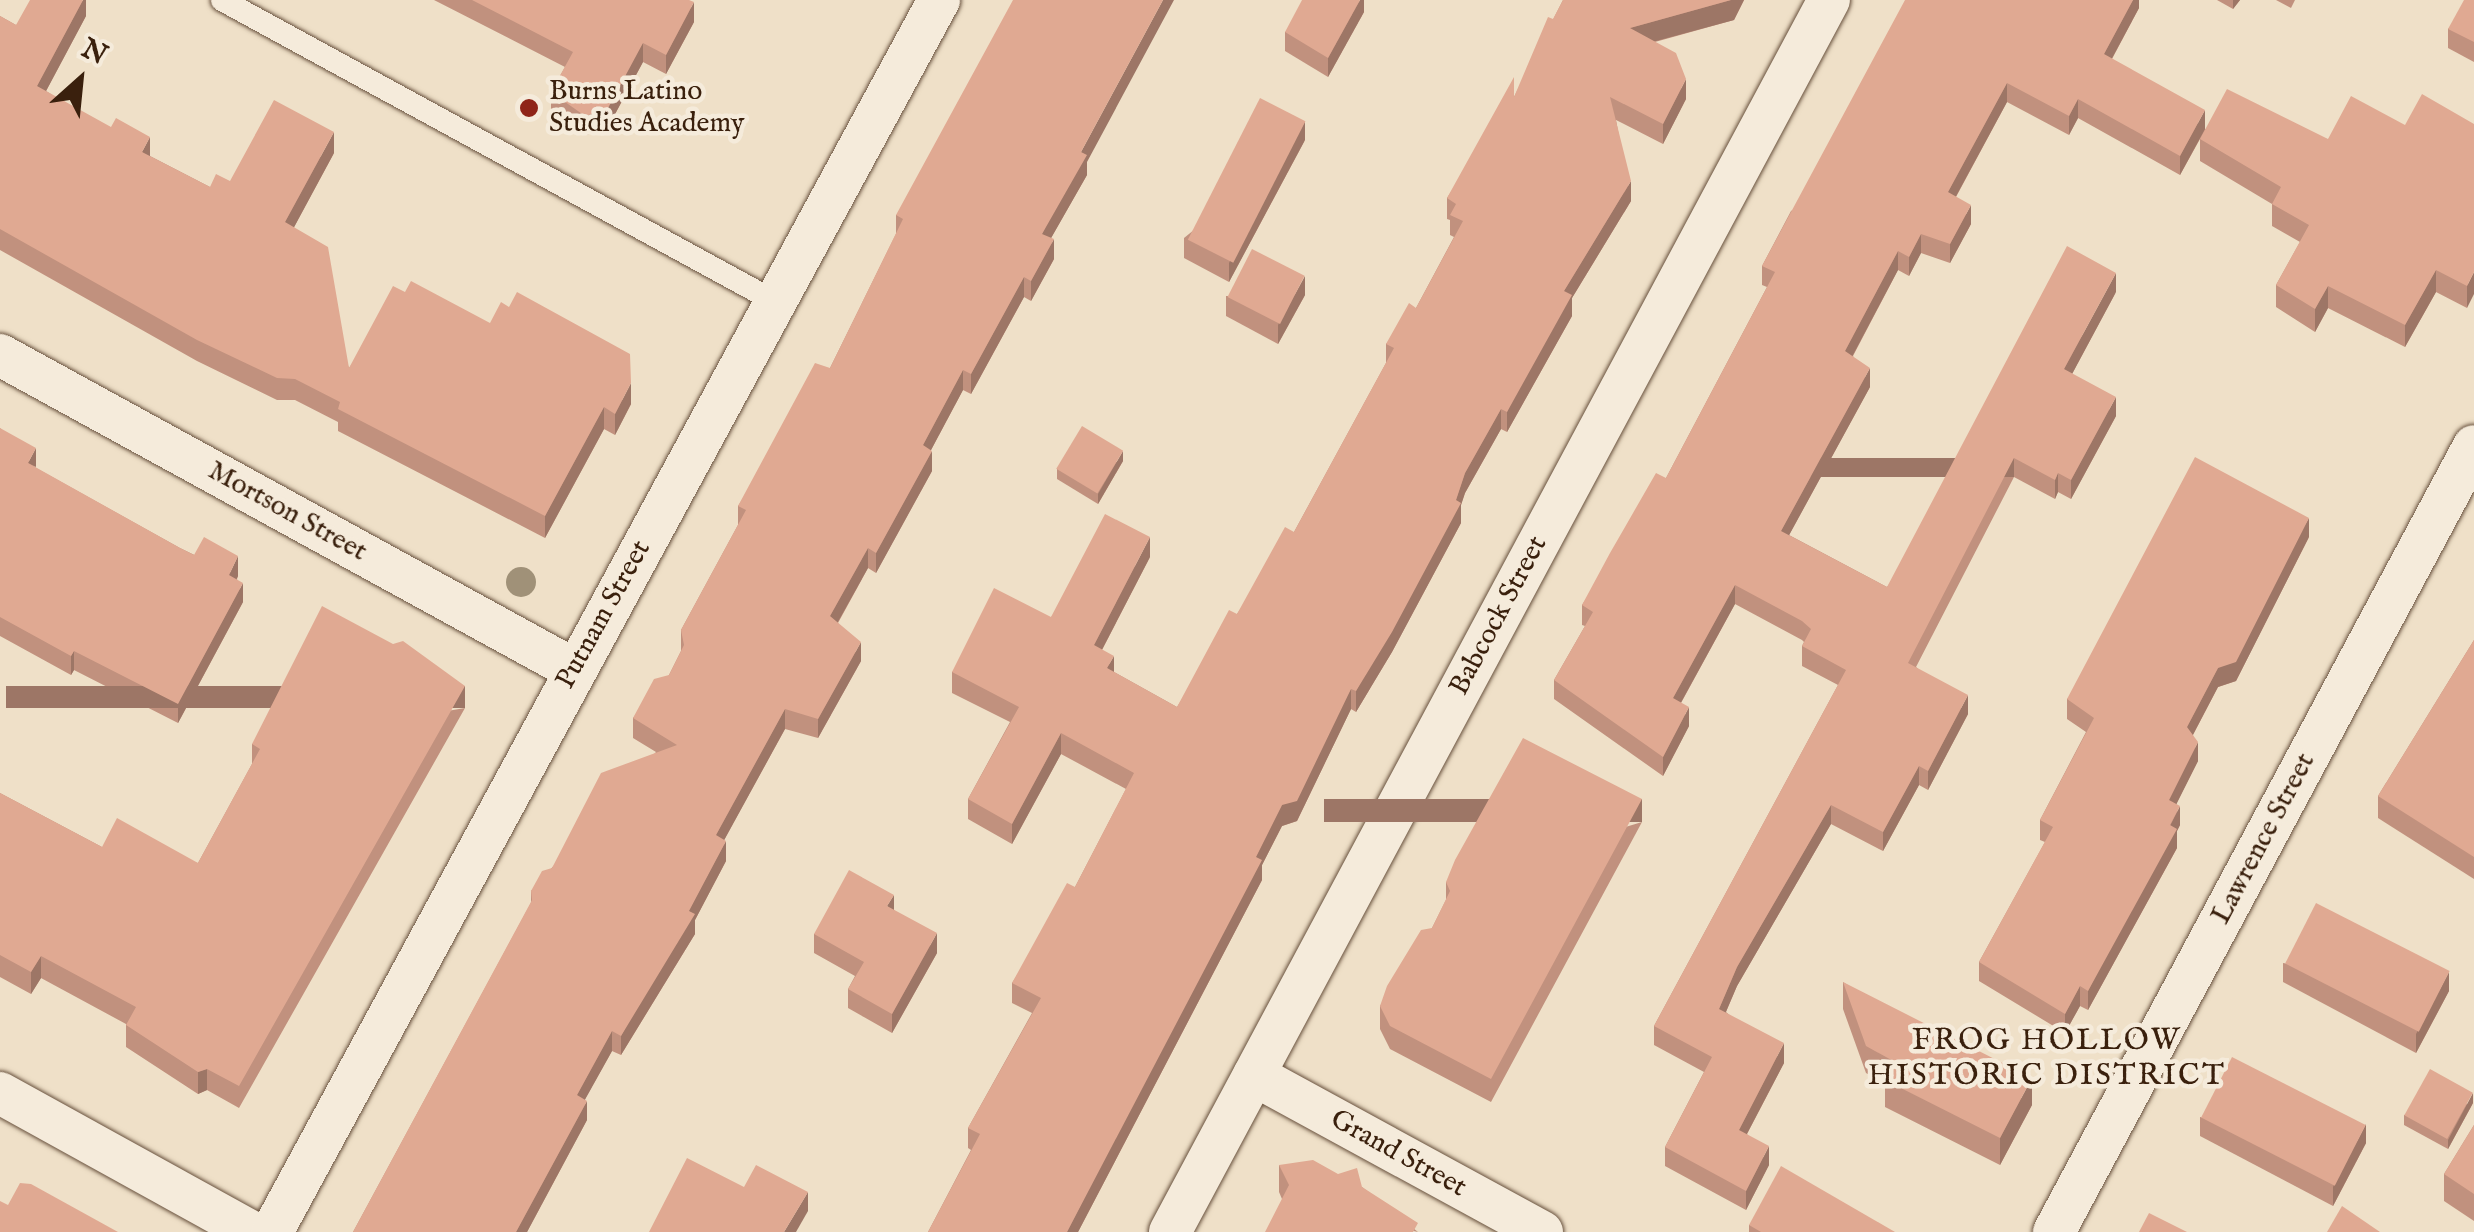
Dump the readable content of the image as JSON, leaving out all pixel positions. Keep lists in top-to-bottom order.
{
  "streets": {
    "street": [
      "Mortson Street",
      "Putnam Street",
      "Babcock Street",
      "Lawrence Street",
      "Grand Street"
    ]
  },
  "crossings": [
    ["Mortson Street", "Putnam Street"],
    ["Babcock Street", "Grand Street"]
  ],
  "districts": ["FROG HOLLOW HISTORIC DISTRICT"],
  "places": ["Burns Latino Studies Academy"],
  "north": "top right"
}
